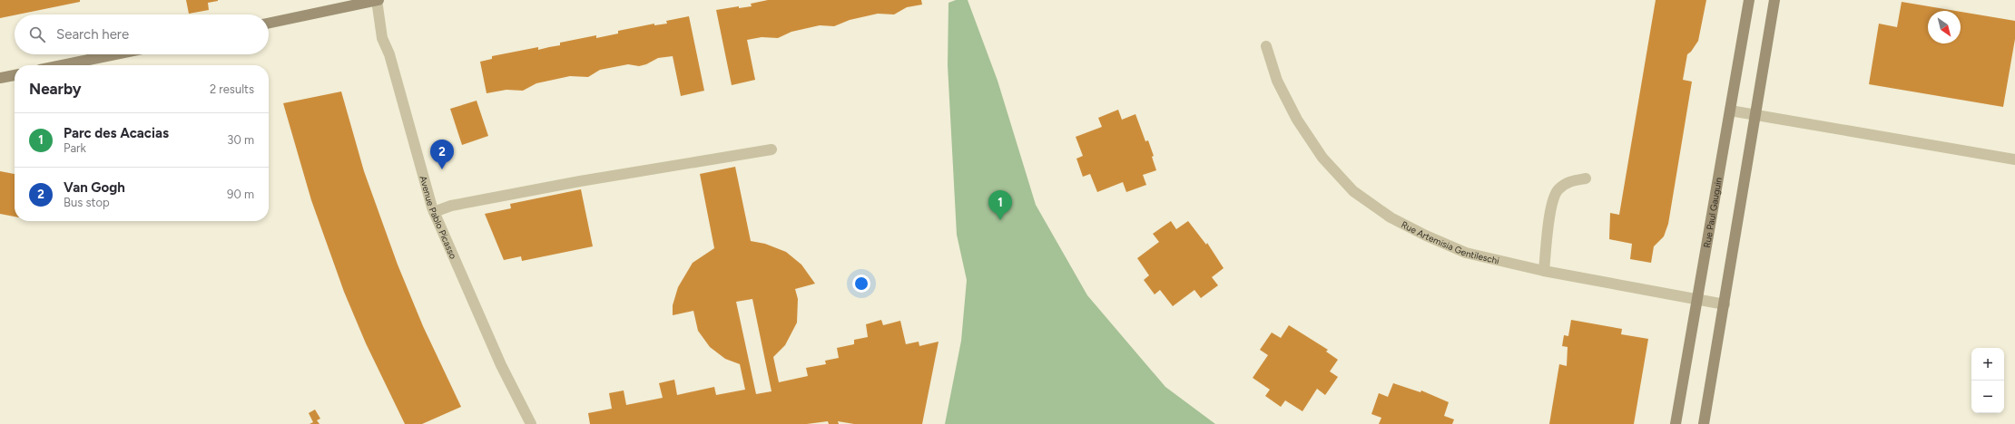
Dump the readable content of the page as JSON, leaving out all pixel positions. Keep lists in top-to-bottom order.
{
  "streets": {
    "street": ["Rue Paul Gauguin", "Avenue Pablo Picasso", "Rue Artemisia Gentileschi"]
  },
  "crossings": [
    ["Rue Paul Gauguin", "Rue Artemisia Gentileschi"]
  ],
  "north": "bottom right",
  "page": {
    "search": "Search here",
    "heading": ["Nearby", "2 results"],
    "list": [
      {
        "mark": "1",
        "name": "Parc des Acacias",
        "note": "Park",
        "value": "30 m"
      },
      {
        "mark": "2",
        "name": "Van Gogh",
        "note": "Bus stop",
        "value": "90 m"
      }
    ],
    "pins": ["2", "1"],
    "map_buttons": ["+", "−"]
  }
}
